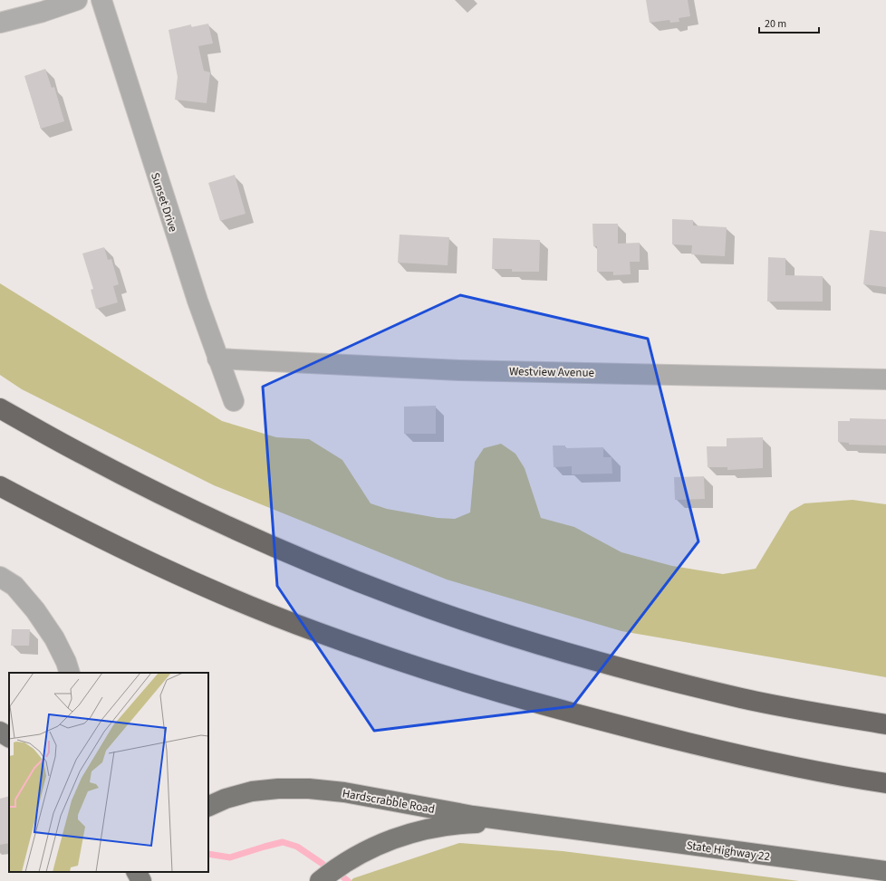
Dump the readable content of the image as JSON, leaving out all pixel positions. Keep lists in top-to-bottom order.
{
  "streets": {
    "main road": ["Hardscrabble Road", "State Highway 22"],
    "street": ["Sunset Drive", "Westview Avenue"]
  },
  "crossings": [
    ["Sunset Drive", "Westview Avenue"],
    ["Hardscrabble Road", "State Highway 22"]
  ],
  "scale_bar": "20 m"
}
